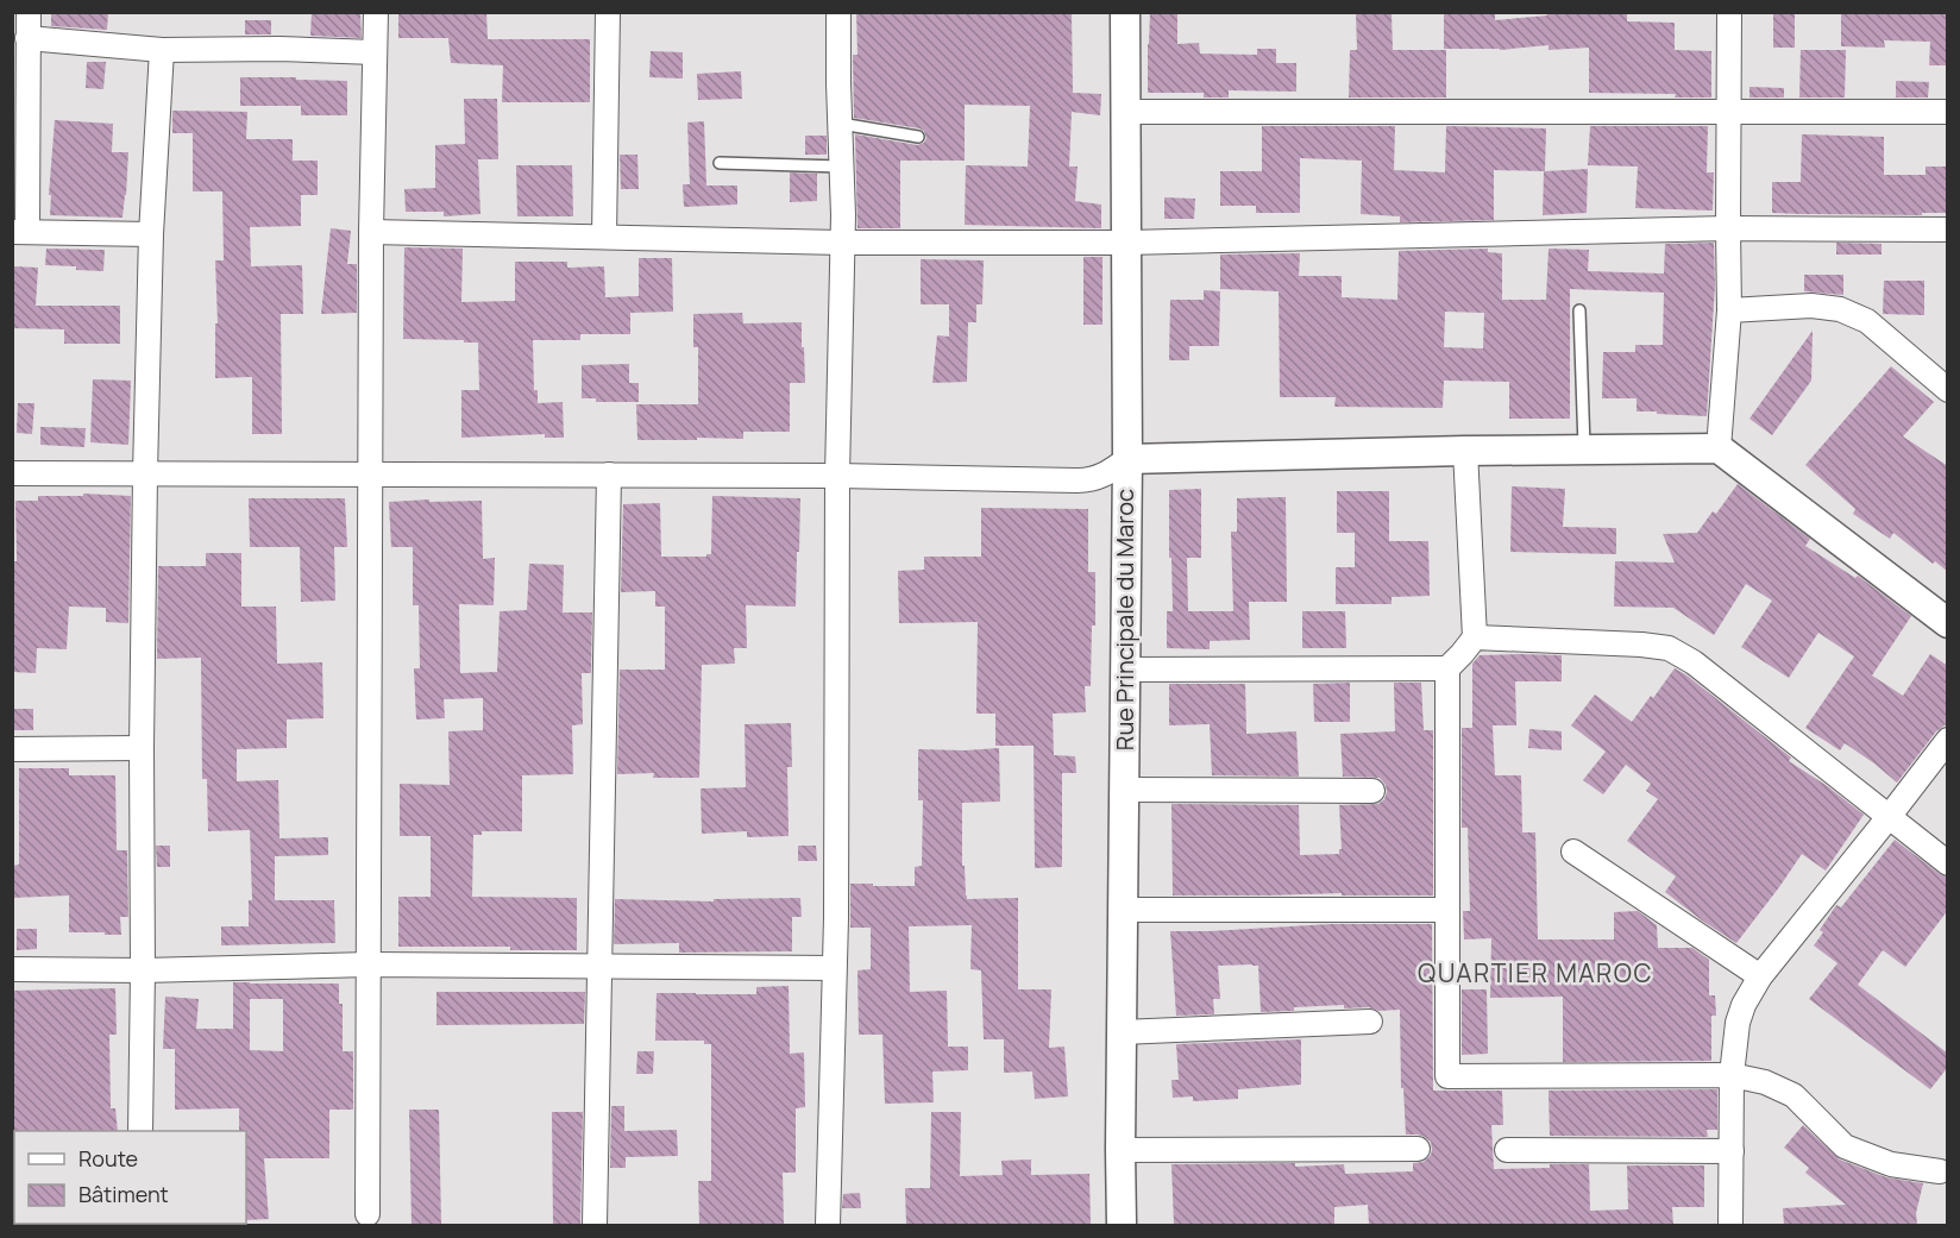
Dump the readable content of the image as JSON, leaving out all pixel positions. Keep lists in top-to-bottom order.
{
  "streets": {
    "street": ["Rue Principale du Maroc"]
  },
  "districts": ["QUARTIER MAROC"],
  "legend": ["Route", "Bâtiment"]
}
